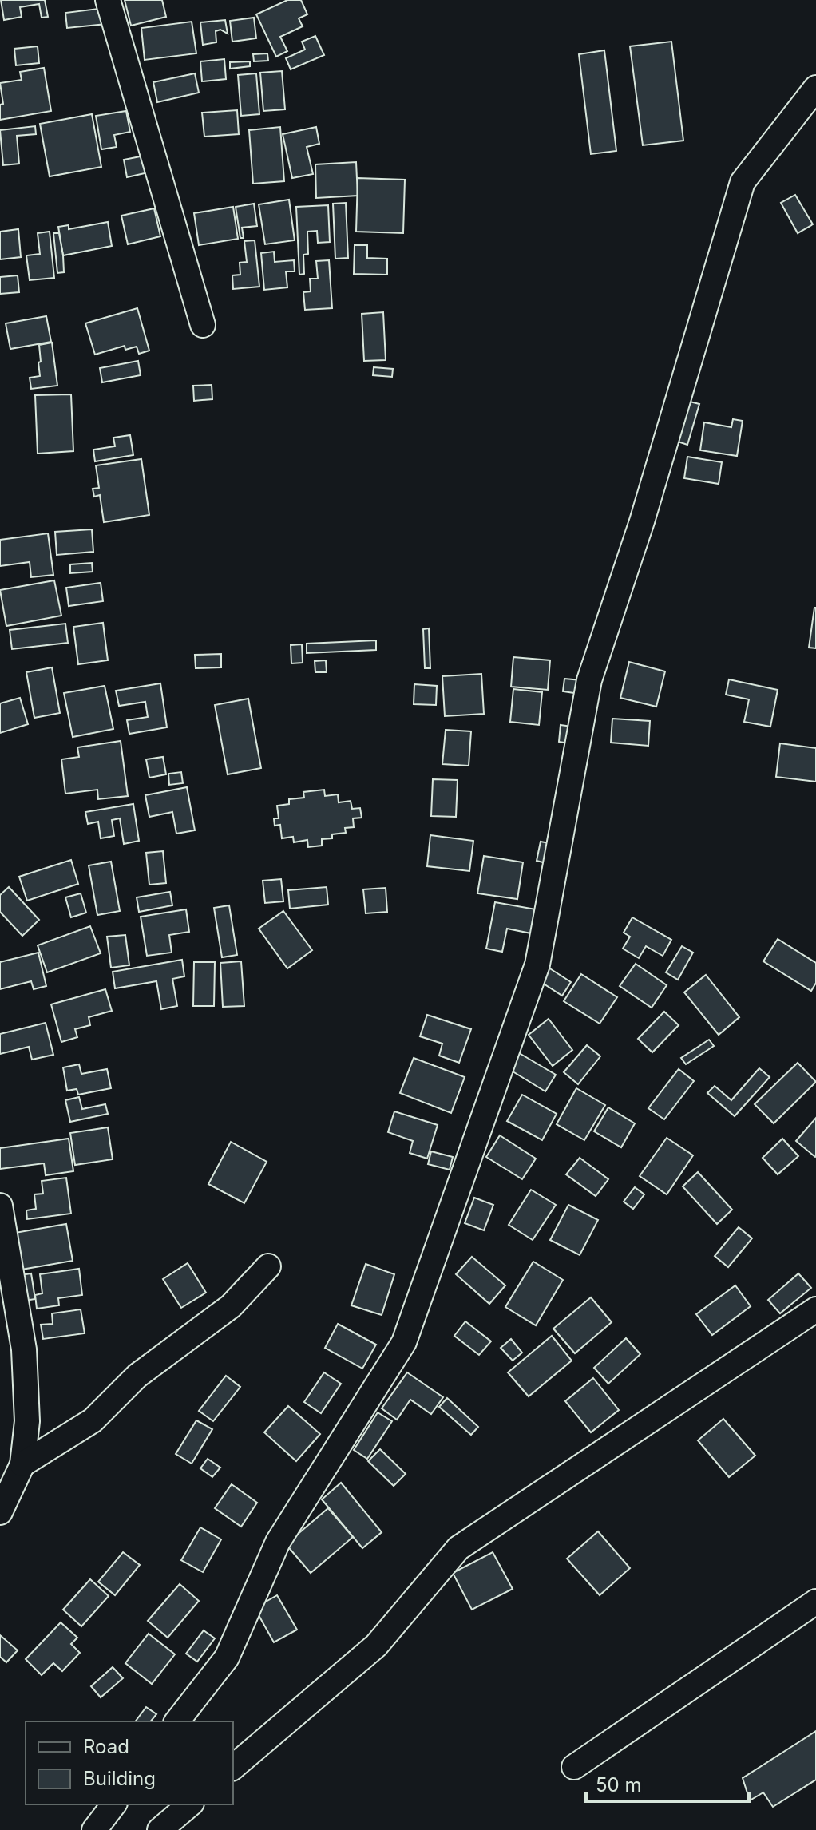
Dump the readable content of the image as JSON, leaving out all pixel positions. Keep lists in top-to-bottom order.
{
  "legend": ["Road", "Building"],
  "scale_bar": "50 m"
}
